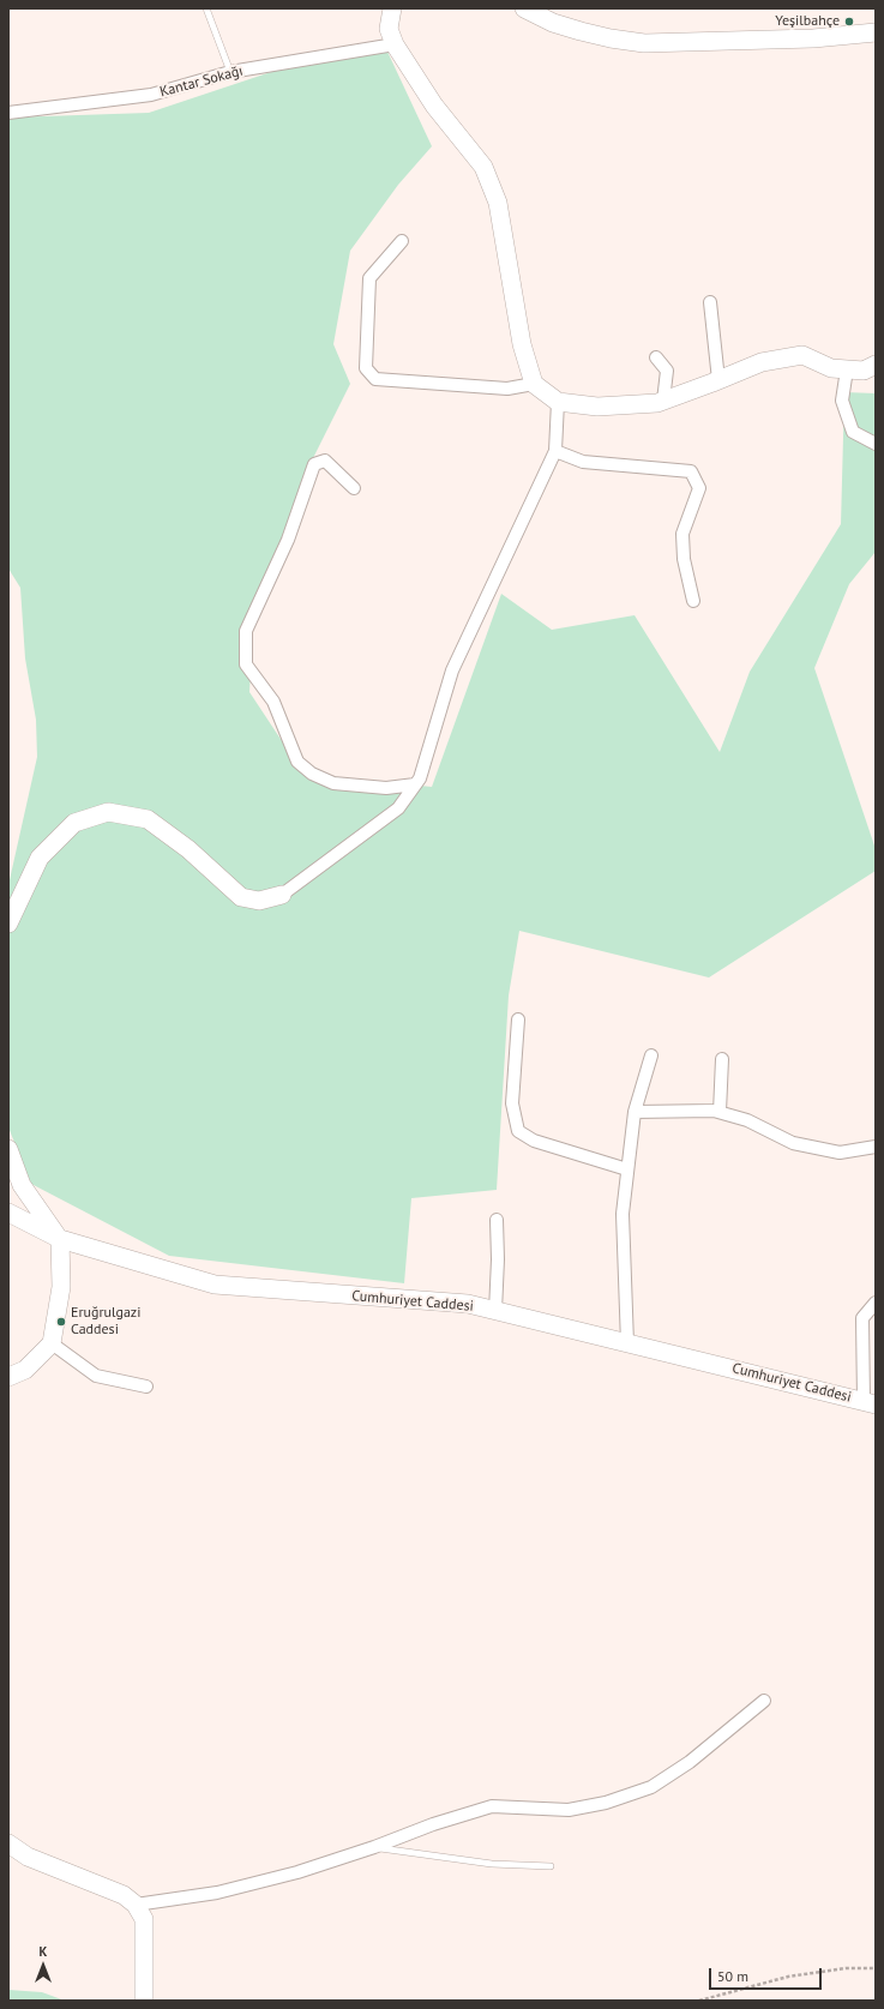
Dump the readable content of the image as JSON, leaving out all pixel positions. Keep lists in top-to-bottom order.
{
  "streets": {
    "street": ["Kantar Sokağı", "Cumhuriyet Caddesi"]
  },
  "places": ["Yeşilbahçe", "Eruğrulgazi Caddesi"],
  "scale_bar": "50 m",
  "north": "top"
}
